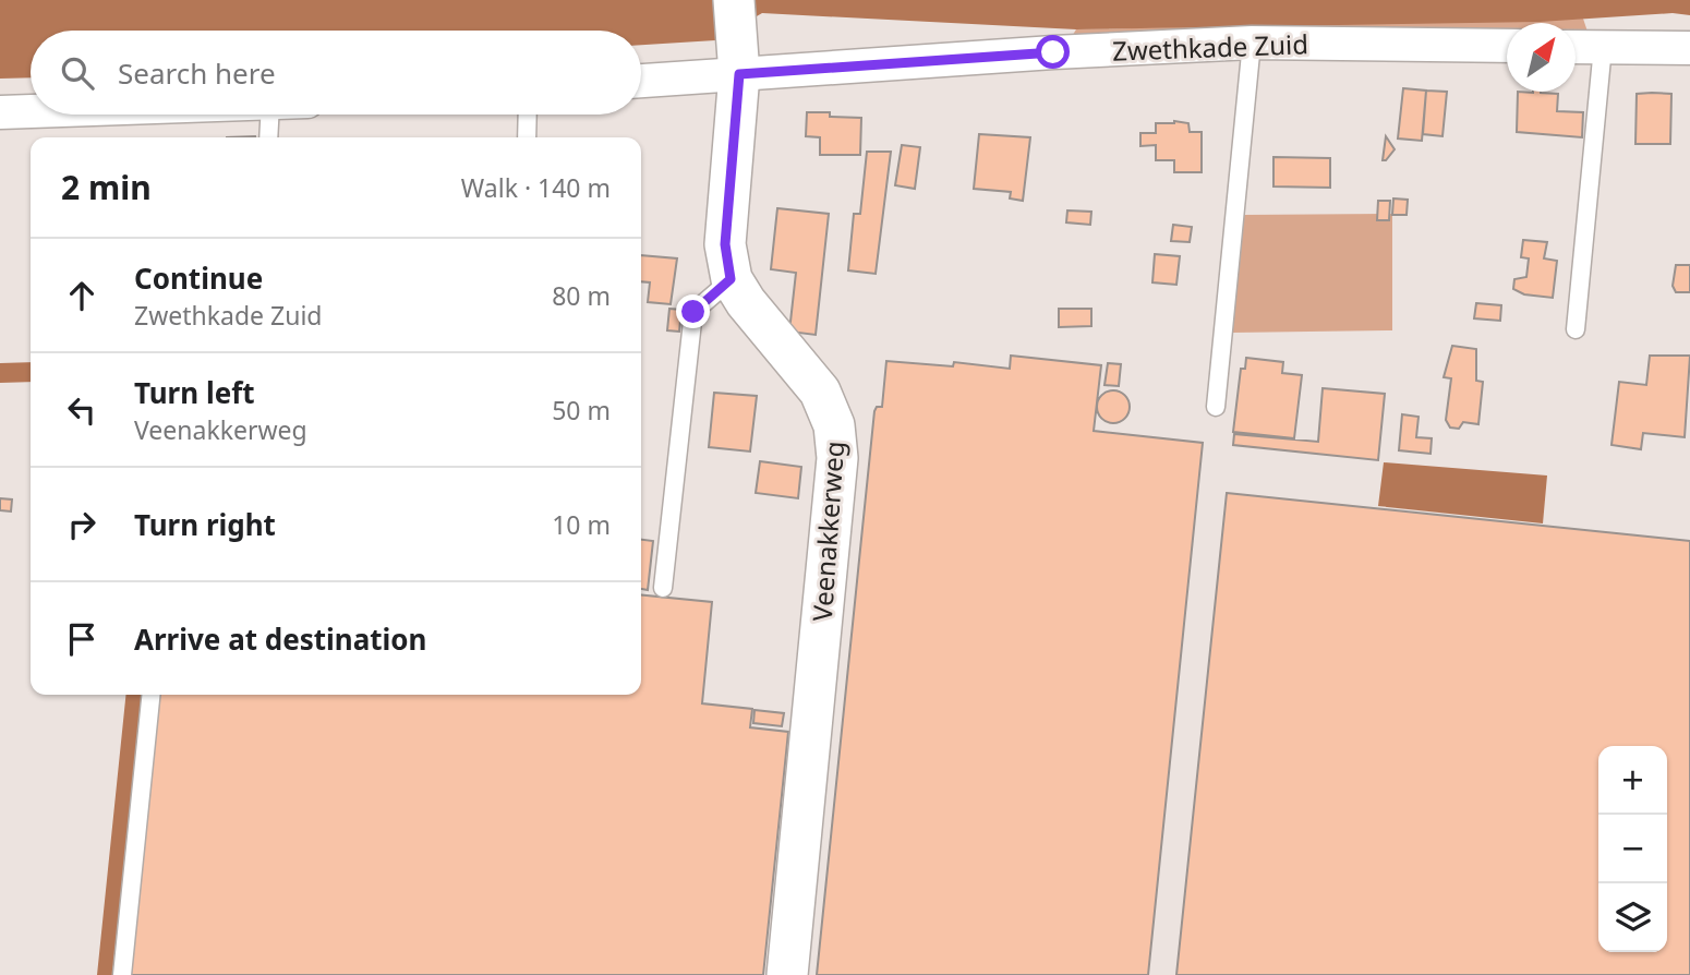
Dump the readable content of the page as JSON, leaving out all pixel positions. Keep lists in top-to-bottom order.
{
  "streets": {
    "street": ["Zwethkade Zuid", "Veenakkerweg"]
  },
  "crossings": [
    ["Zwethkade Zuid", "Veenakkerweg"]
  ],
  "north": "top right",
  "page": {
    "search": "Search here",
    "heading": ["2 min", "Walk · 140 m"],
    "list": [
      ["Continue", "Zwethkade Zuid", "80 m"],
      ["Turn left", "Veenakkerweg", "50 m"],
      ["Turn right", "10 m"],
      "Arrive at destination"
    ],
    "map_buttons": ["+", "−"]
  }
}
